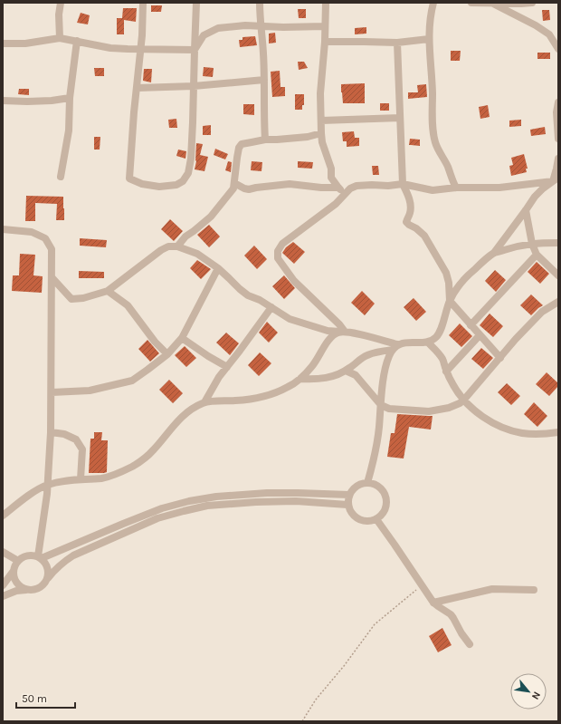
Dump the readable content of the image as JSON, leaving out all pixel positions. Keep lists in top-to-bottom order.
{
  "scale_bar": "50 m",
  "north": "bottom right"
}
